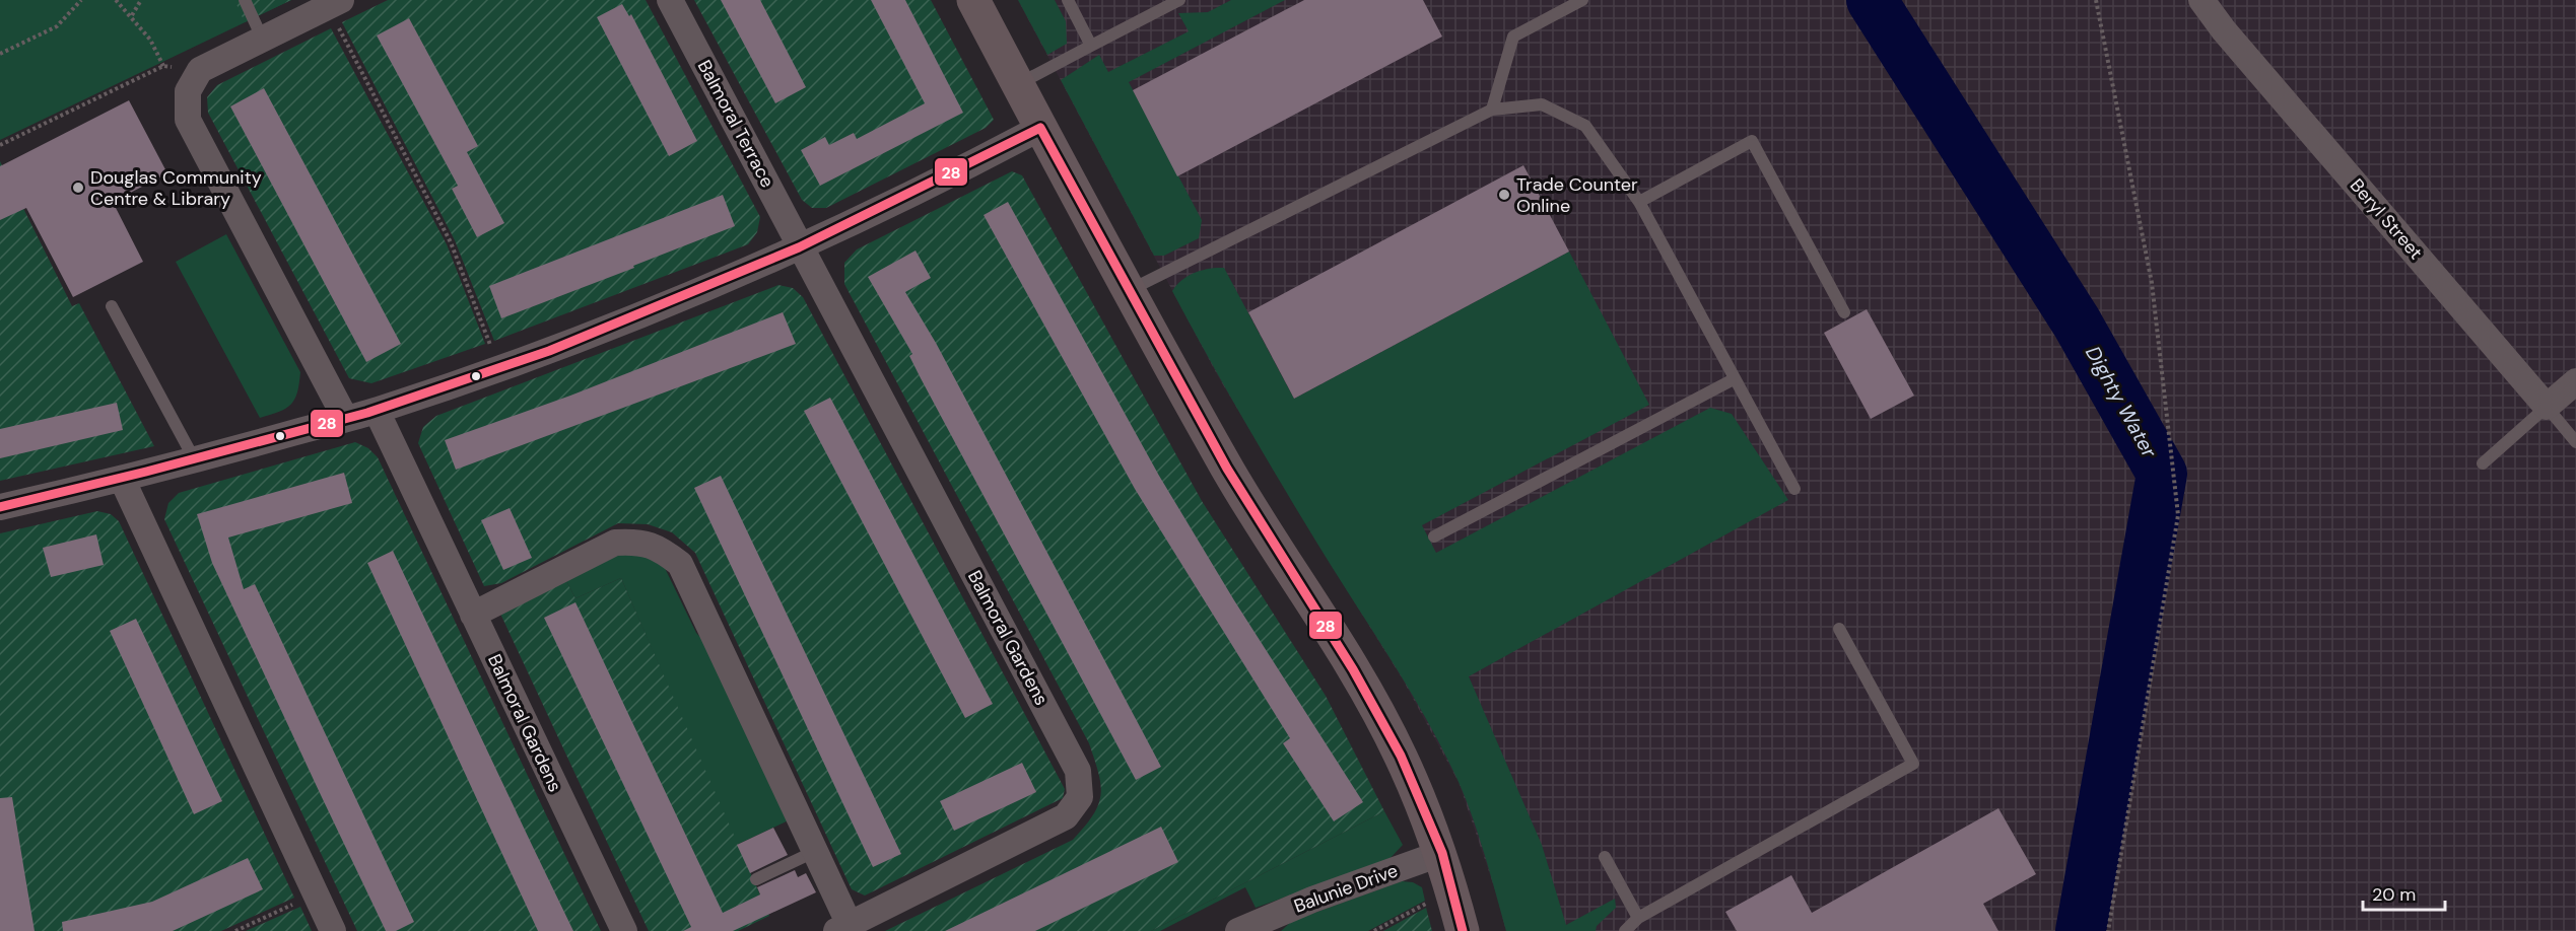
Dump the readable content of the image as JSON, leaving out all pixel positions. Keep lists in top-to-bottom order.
{
  "streets": {
    "street": [
      "Balmoral Terrace",
      "Beryl Street",
      "Balmoral Gardens",
      "Balunie Drive"
    ]
  },
  "crossings": [
    ["Balmoral Terrace", "Balmoral Gardens"]
  ],
  "water": ["Dighty Water"],
  "places": ["Douglas Community Centre & Library", "Trade Counter Online"],
  "lines": ["transit line 28"],
  "scale_bar": "20 m"
}
